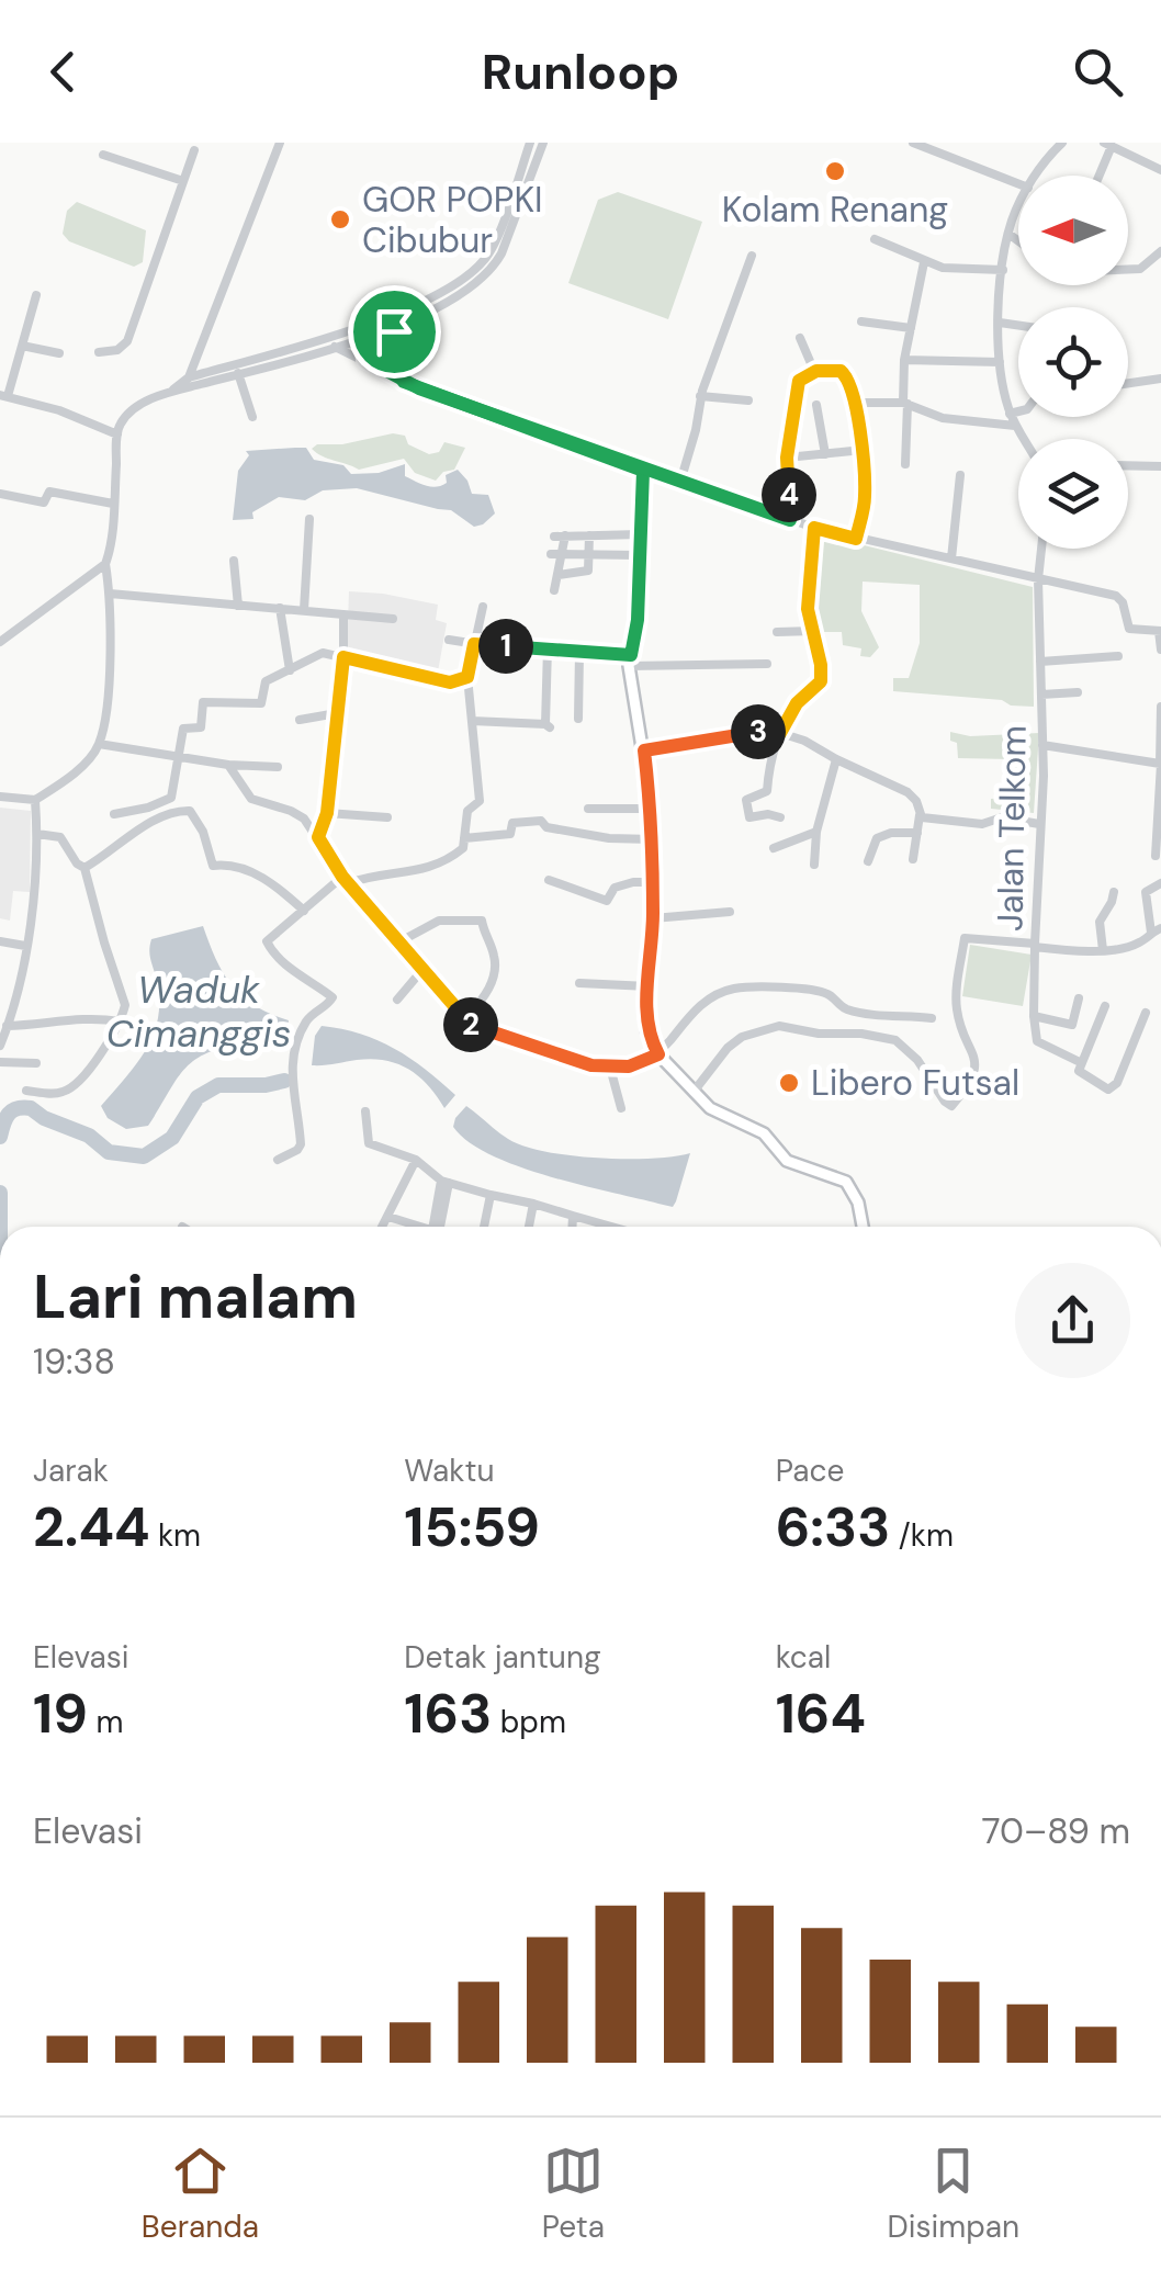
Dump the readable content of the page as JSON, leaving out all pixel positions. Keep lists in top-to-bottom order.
{
  "streets": {
    "street": ["Jalan Telkom"]
  },
  "water": ["Waduk Cimanggis"],
  "places": ["Kolam Renang", "GOR POPKI Cibubur", "Libero Futsal"],
  "north": "left",
  "page": {
    "header": "Runloop",
    "pins": [
      "4",
      "1",
      "3",
      "2"
    ],
    "heading": ["Lari malam", "19:38"],
    "stats": [
      ["Jarak", "2.44 km"],
      ["Waktu", "15:59"],
      ["Pace", "6:33 /km"],
      ["Elevasi", "19 m"],
      ["Detak jantung", "163 bpm"],
      ["kcal", "164"]
    ],
    "chart": ["Elevasi", "70–89 m"],
    "tabs": ["Beranda", "Peta", "Disimpan"]
  }
}
